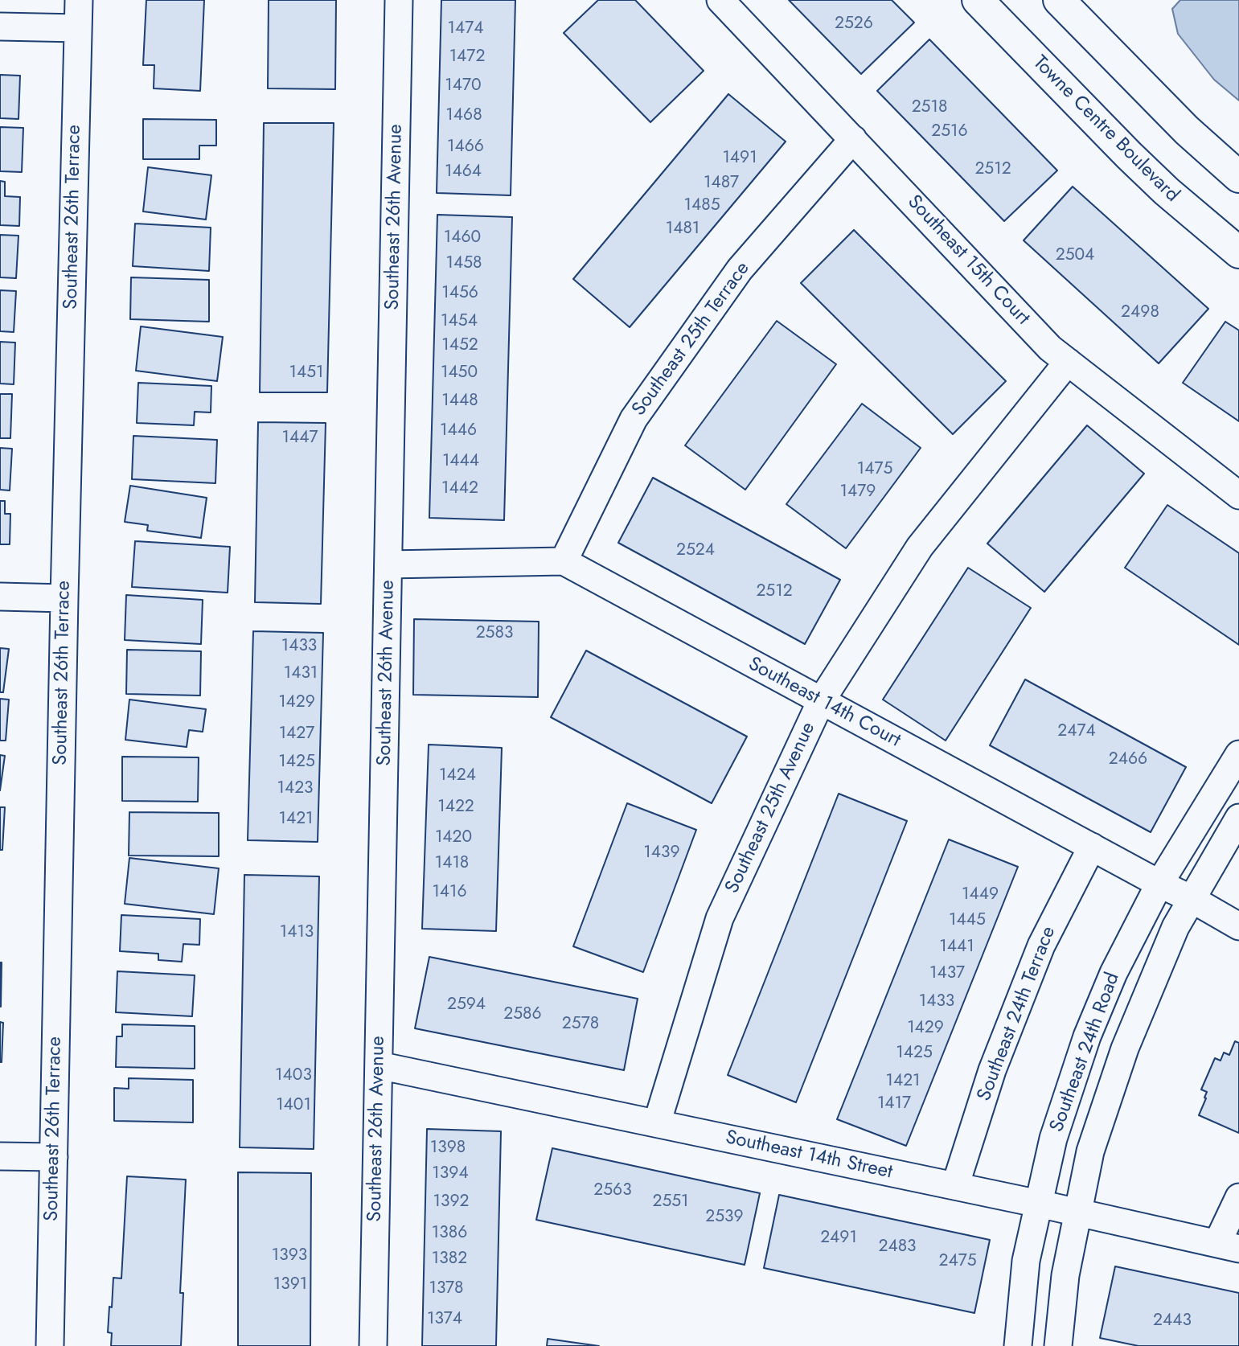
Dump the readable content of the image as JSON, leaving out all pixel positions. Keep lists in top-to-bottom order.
{
  "streets": {
    "street": [
      "Towne Centre Boulevard",
      "Southeast 26th Terrace",
      "Southeast 26th Avenue",
      "Southeast 15th Court",
      "Southeast 25th Terrace",
      "Southeast 14th Court",
      "Southeast 25th Avenue",
      "Southeast 24th Terrace",
      "Southeast 24th Road",
      "Southeast 14th Street"
    ]
  },
  "crossings": [
    ["Southeast 26th Avenue", "Southeast 14th Court"],
    ["Southeast 26th Avenue", "Southeast 14th Street"],
    ["Southeast 15th Court", "Southeast 25th Terrace"],
    ["Southeast 15th Court", "Southeast 25th Avenue"],
    ["Southeast 25th Terrace", "Southeast 14th Court"],
    ["Southeast 14th Court", "Southeast 25th Avenue"],
    ["Southeast 14th Court", "Southeast 24th Terrace"],
    ["Southeast 14th Court", "Southeast 24th Road"],
    ["Southeast 25th Avenue", "Southeast 14th Street"],
    ["Southeast 24th Terrace", "Southeast 14th Street"],
    ["Southeast 24th Road", "Southeast 14th Street"]
  ],
  "house_numbers": [
    "2526",
    "1474",
    "1472",
    "1470",
    "2518",
    "1468",
    "2516",
    "1466",
    "1491",
    "2512",
    "1464",
    "1487",
    "1485",
    "1481",
    "1460",
    "2504",
    "1458",
    "1456",
    "2498",
    "1454",
    "1452",
    "1451",
    "1450",
    "1448",
    "1446",
    "1447",
    "1444",
    "1475",
    "1442",
    "1479",
    "2524",
    "2512",
    "2583",
    "1433",
    "1431",
    "1429",
    "2474",
    "1427",
    "2466",
    "1425",
    "1424",
    "1423",
    "1422",
    "1421",
    "1420",
    "1439",
    "1418",
    "1416",
    "1449",
    "1445",
    "1413",
    "1441",
    "1437",
    "1433",
    "2594",
    "2586",
    "2578",
    "1429",
    "1425",
    "1403",
    "1421",
    "1417",
    "1401",
    "1398",
    "1394",
    "2563",
    "1392",
    "2551",
    "2539",
    "1386",
    "2491",
    "2483",
    "1393",
    "1382",
    "2475",
    "1391",
    "1378",
    "1374",
    "2443"
  ]
}
